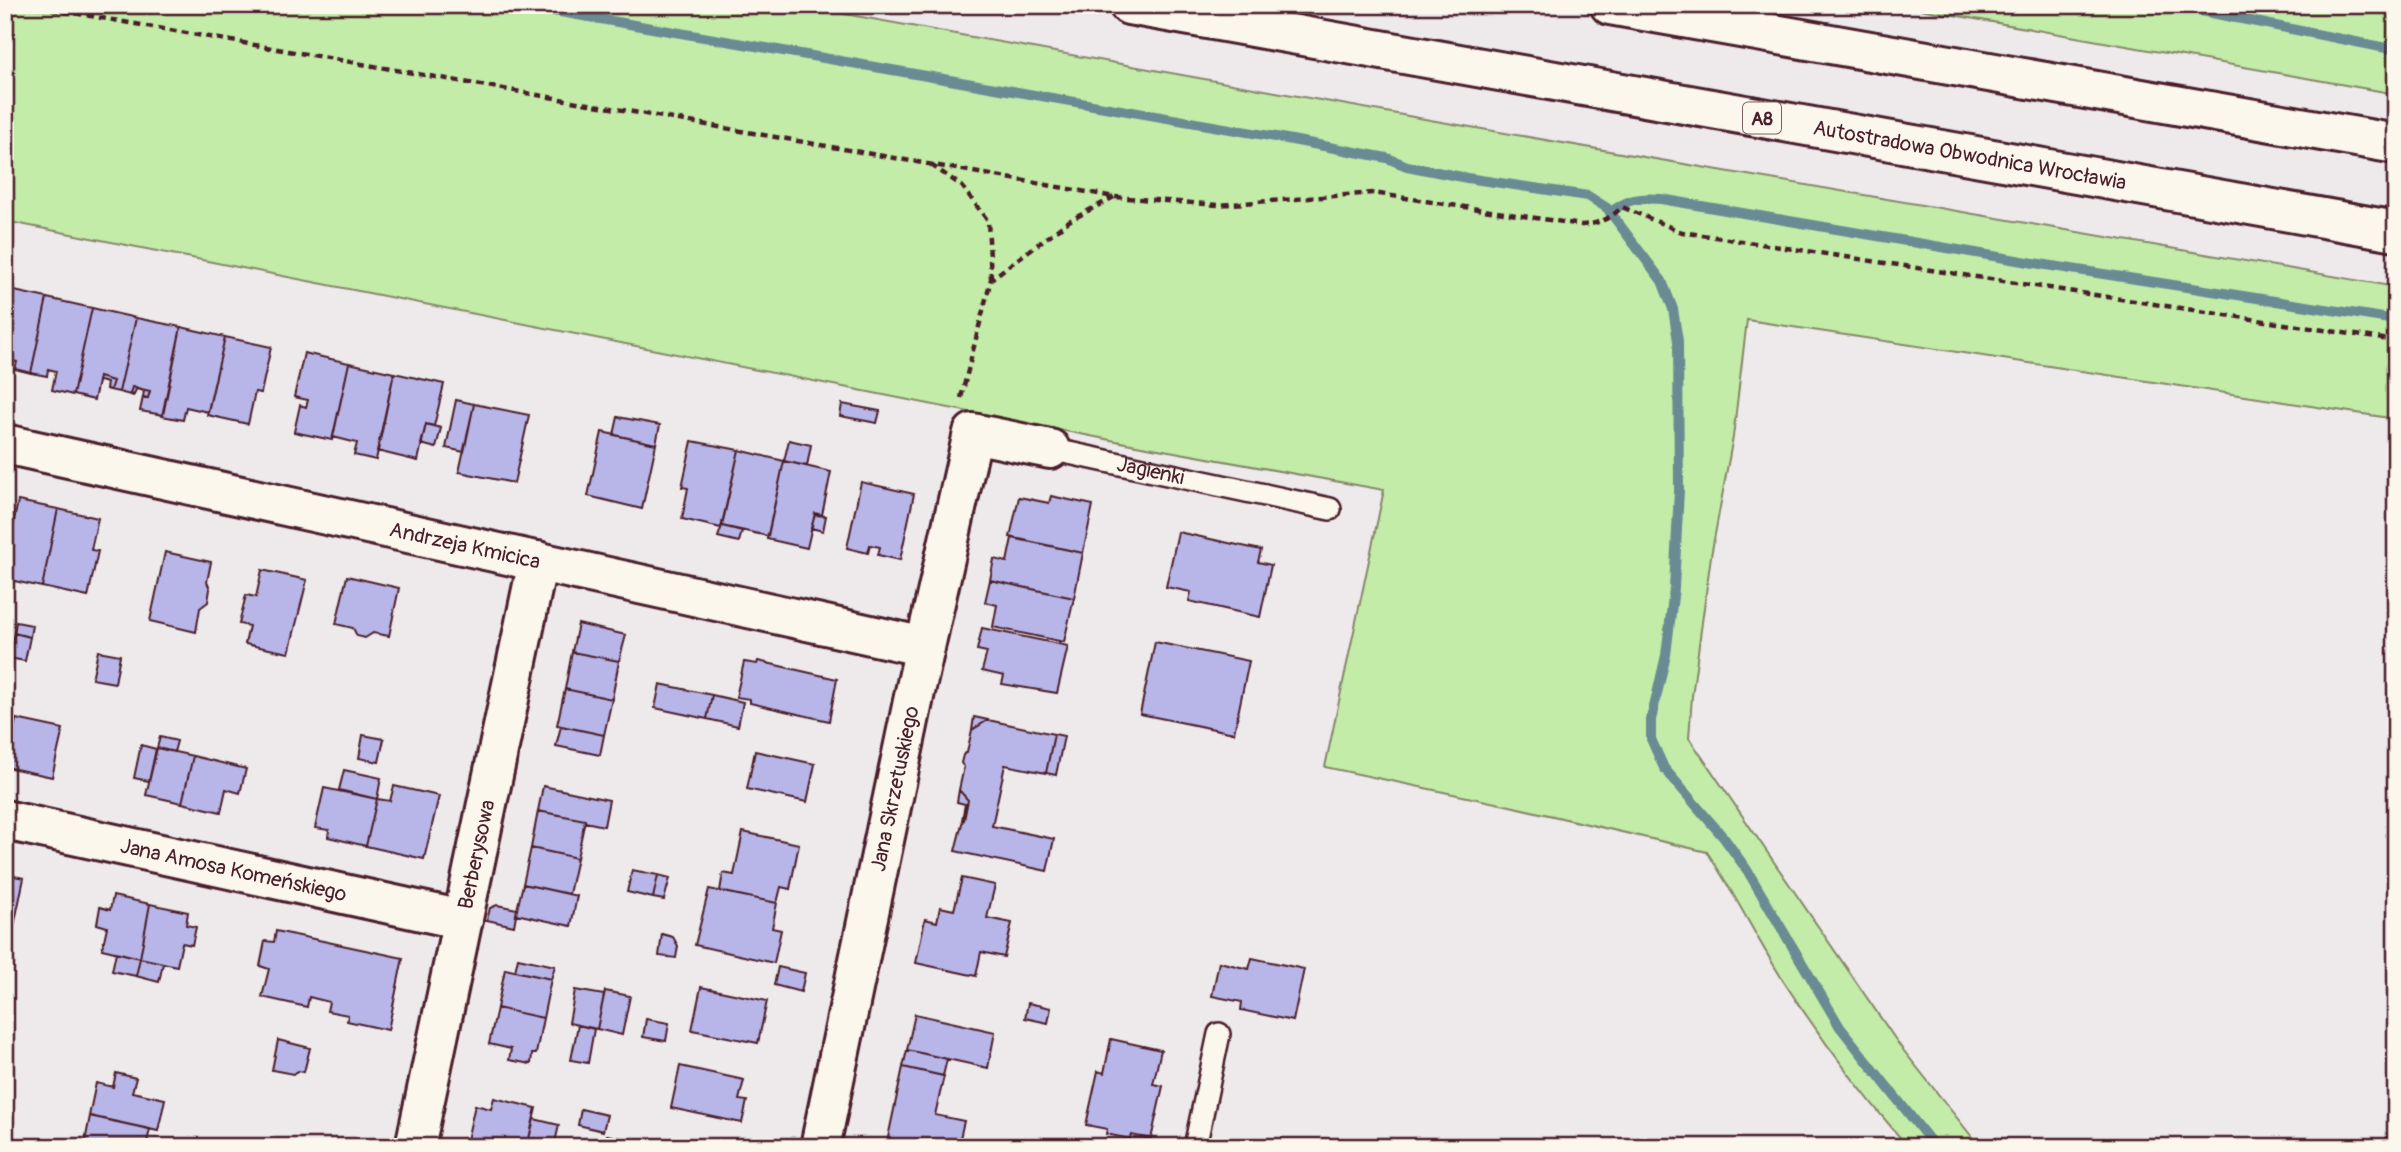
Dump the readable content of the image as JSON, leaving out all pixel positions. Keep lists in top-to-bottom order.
{
  "streets": {
    "main road": [
      "A8",
      "Autostradowa Obwodnica Wrocławia",
      "Jagienki",
      "Andrzeja Kmicica",
      "Jana Skrzetuskiego",
      "Berberysowa",
      "Jana Amosa Komeńskiego"
    ]
  },
  "crossings": [
    ["Jagienki", "Jana Skrzetuskiego"],
    ["Andrzeja Kmicica", "Jana Skrzetuskiego"],
    ["Andrzeja Kmicica", "Berberysowa"],
    ["Berberysowa", "Jana Amosa Komeńskiego"]
  ]
}
